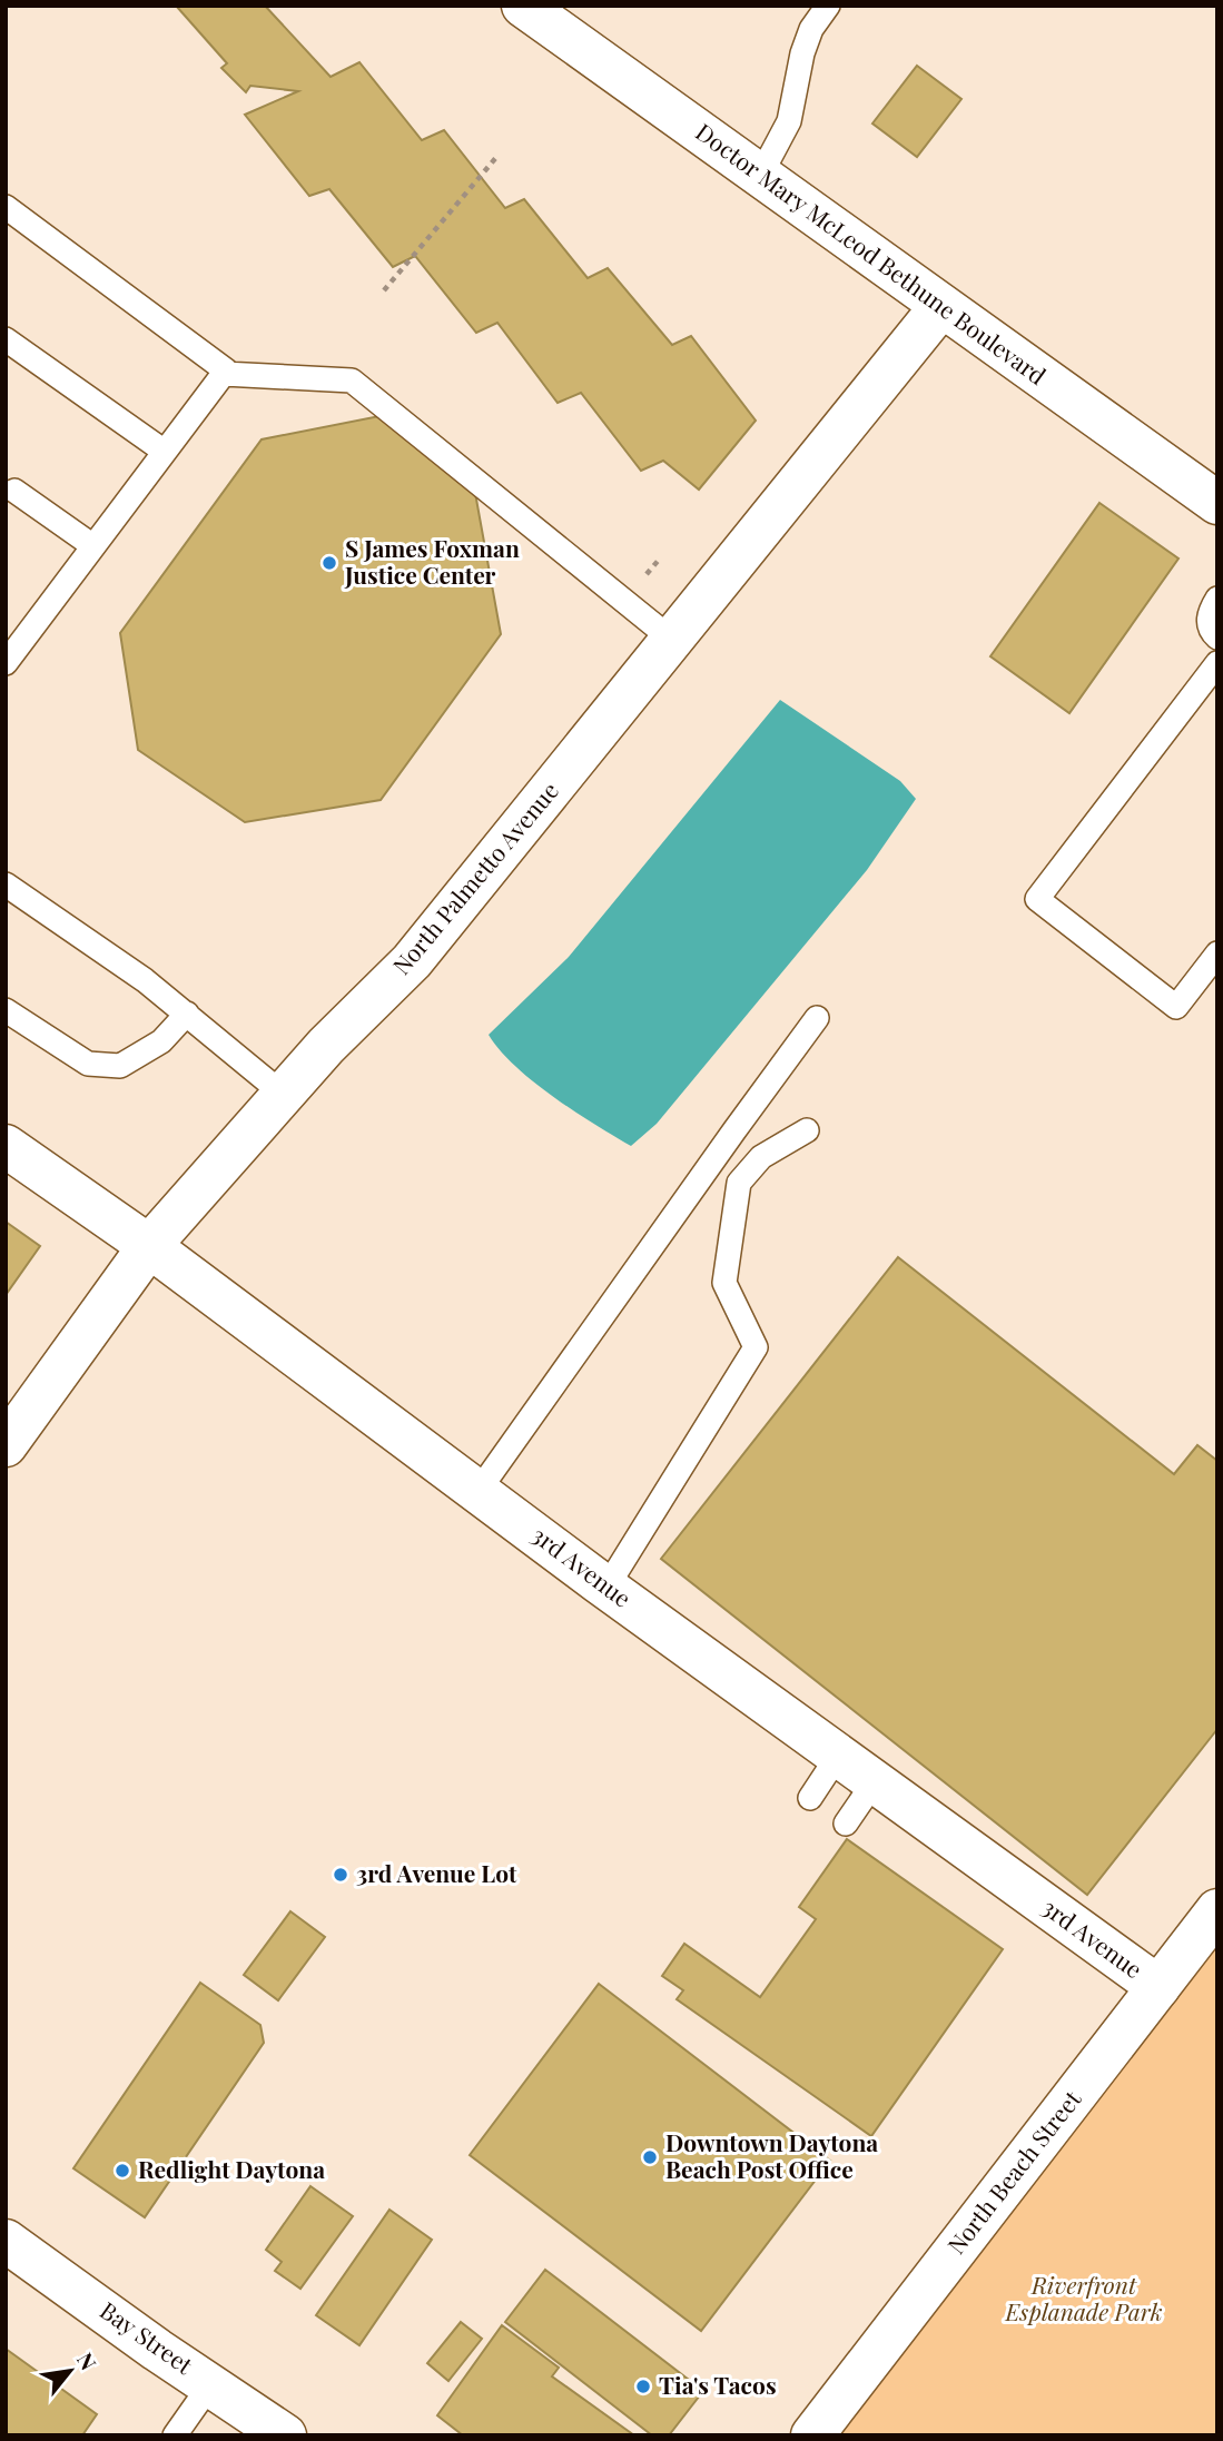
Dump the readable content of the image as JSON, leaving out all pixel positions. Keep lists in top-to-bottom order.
{
  "streets": {
    "street": [
      "Doctor Mary McLeod Bethune Boulevard",
      "North Palmetto Avenue",
      "3rd Avenue",
      "North Beach Street",
      "Bay Street"
    ]
  },
  "crossings": [
    ["Doctor Mary McLeod Bethune Boulevard", "North Palmetto Avenue"],
    ["North Palmetto Avenue", "3rd Avenue"],
    ["3rd Avenue", "North Beach Street"]
  ],
  "parks": ["Riverfront Esplanade Park"],
  "places": [
    "S James Foxman Justice Center",
    "3rd Avenue Lot",
    "Downtown Daytona Beach Post Office",
    "Redlight Daytona",
    "Tia's Tacos"
  ],
  "north": "top right"
}
